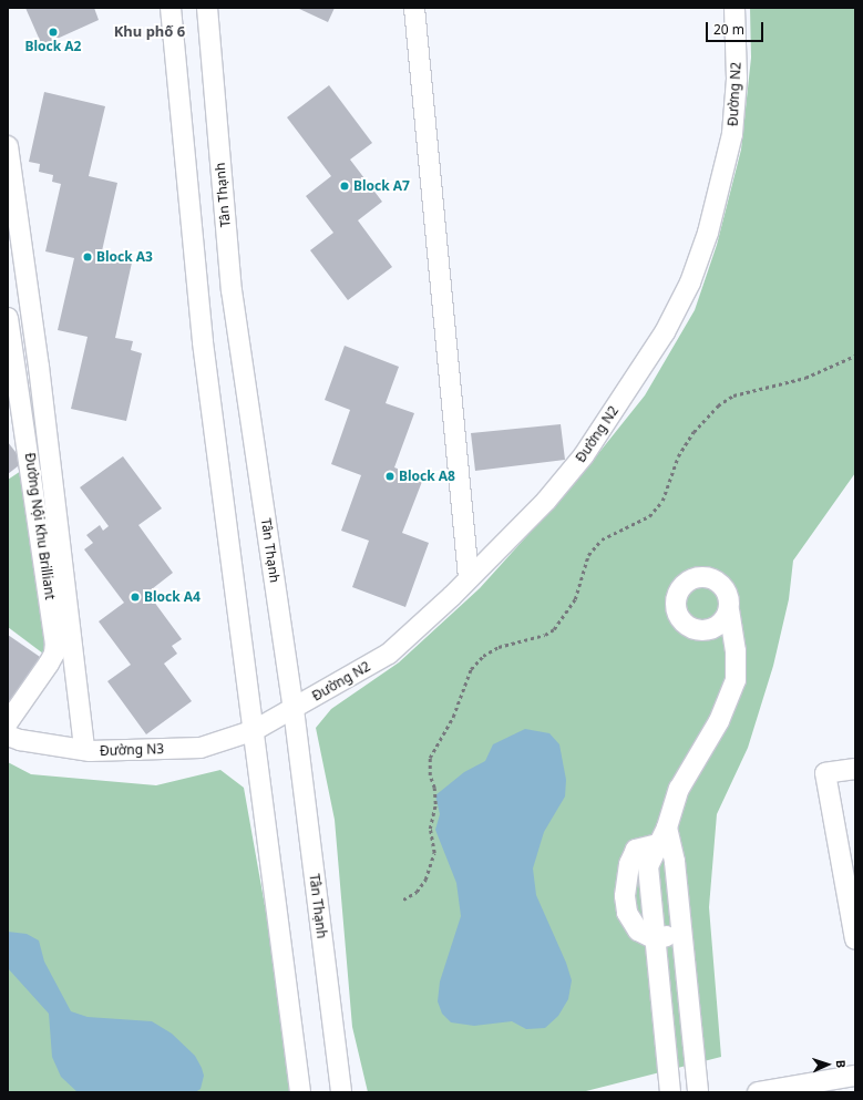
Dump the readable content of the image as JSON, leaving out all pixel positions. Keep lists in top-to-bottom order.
{
  "streets": {
    "street": [
      "Đường N2",
      "Tân Thạnh",
      "Đường Nội Khu Brilliant",
      "Đường N3"
    ]
  },
  "crossings": [
    ["Đường N2", "Tân Thạnh"],
    ["Đường N2", "Đường N3"]
  ],
  "districts": ["Khu phố 6"],
  "places": [
    "Block A2",
    "Block A7",
    "Block A3",
    "Block A8",
    "Block A4"
  ],
  "scale_bar": "20 m",
  "north": "right"
}
